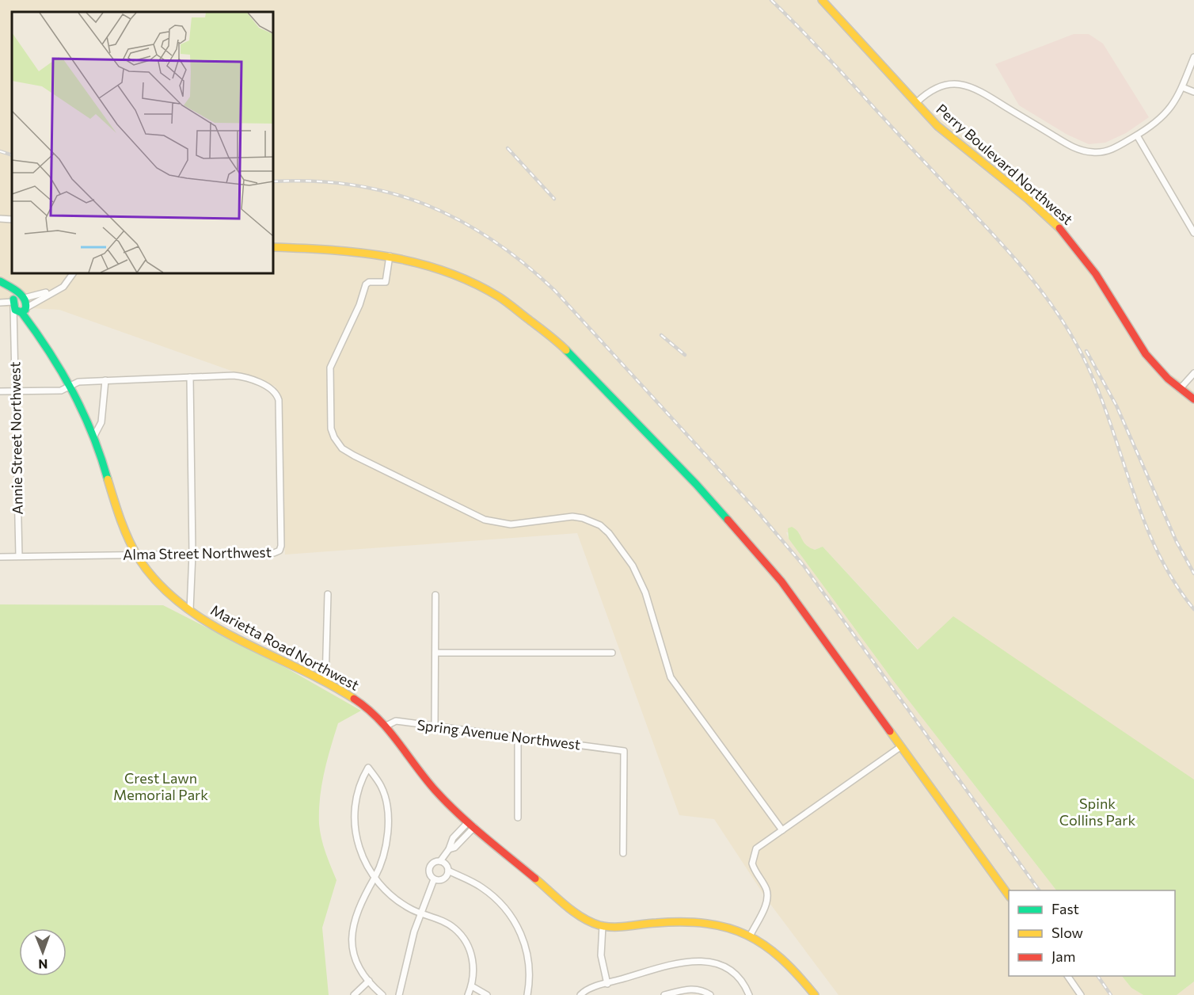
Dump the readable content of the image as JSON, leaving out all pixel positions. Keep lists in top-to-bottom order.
{
  "streets": {
    "street": [
      "Perry Boulevard Northwest",
      "Annie Street Northwest",
      "Alma Street Northwest",
      "Marietta Road Northwest",
      "Spring Avenue Northwest"
    ]
  },
  "crossings": [
    ["Annie Street Northwest", "Alma Street Northwest"],
    ["Annie Street Northwest", "Marietta Road Northwest"],
    ["Alma Street Northwest", "Marietta Road Northwest"],
    ["Marietta Road Northwest", "Spring Avenue Northwest"]
  ],
  "parks": ["Crest Lawn Memorial Park", "Spink Collins Park"],
  "legend": ["Fast", "Slow", "Jam"],
  "north": "bottom"
}
